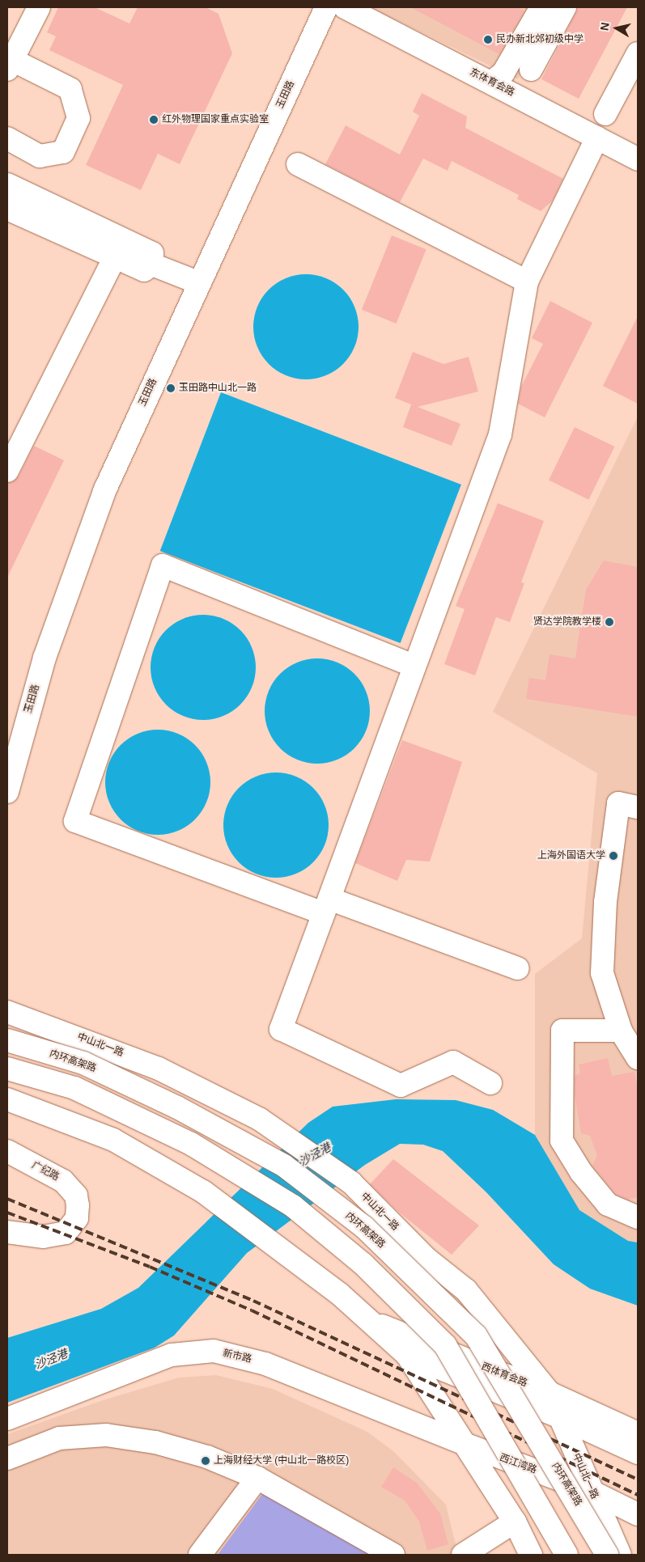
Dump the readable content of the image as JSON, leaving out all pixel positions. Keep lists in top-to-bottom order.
{
  "streets": {
    "main road": [
      "东体育会路",
      "玉田路",
      "中山北一路",
      "内环高架路",
      "广纪路",
      "新市路",
      "西体育会路",
      "西江湾路"
    ]
  },
  "crossings": [
    ["中山北一路", "西体育会路"],
    ["中山北一路", "西江湾路"],
    ["新市路", "西江湾路"]
  ],
  "water": ["沙泾港"],
  "places": [
    "民办新北郊初级中学",
    "红外物理国家重点实验室",
    "玉田路中山北一路",
    "贤达学院教学楼",
    "上海外国语大学",
    "上海财经大学 (中山北一路校区)"
  ],
  "north": "left"
}
